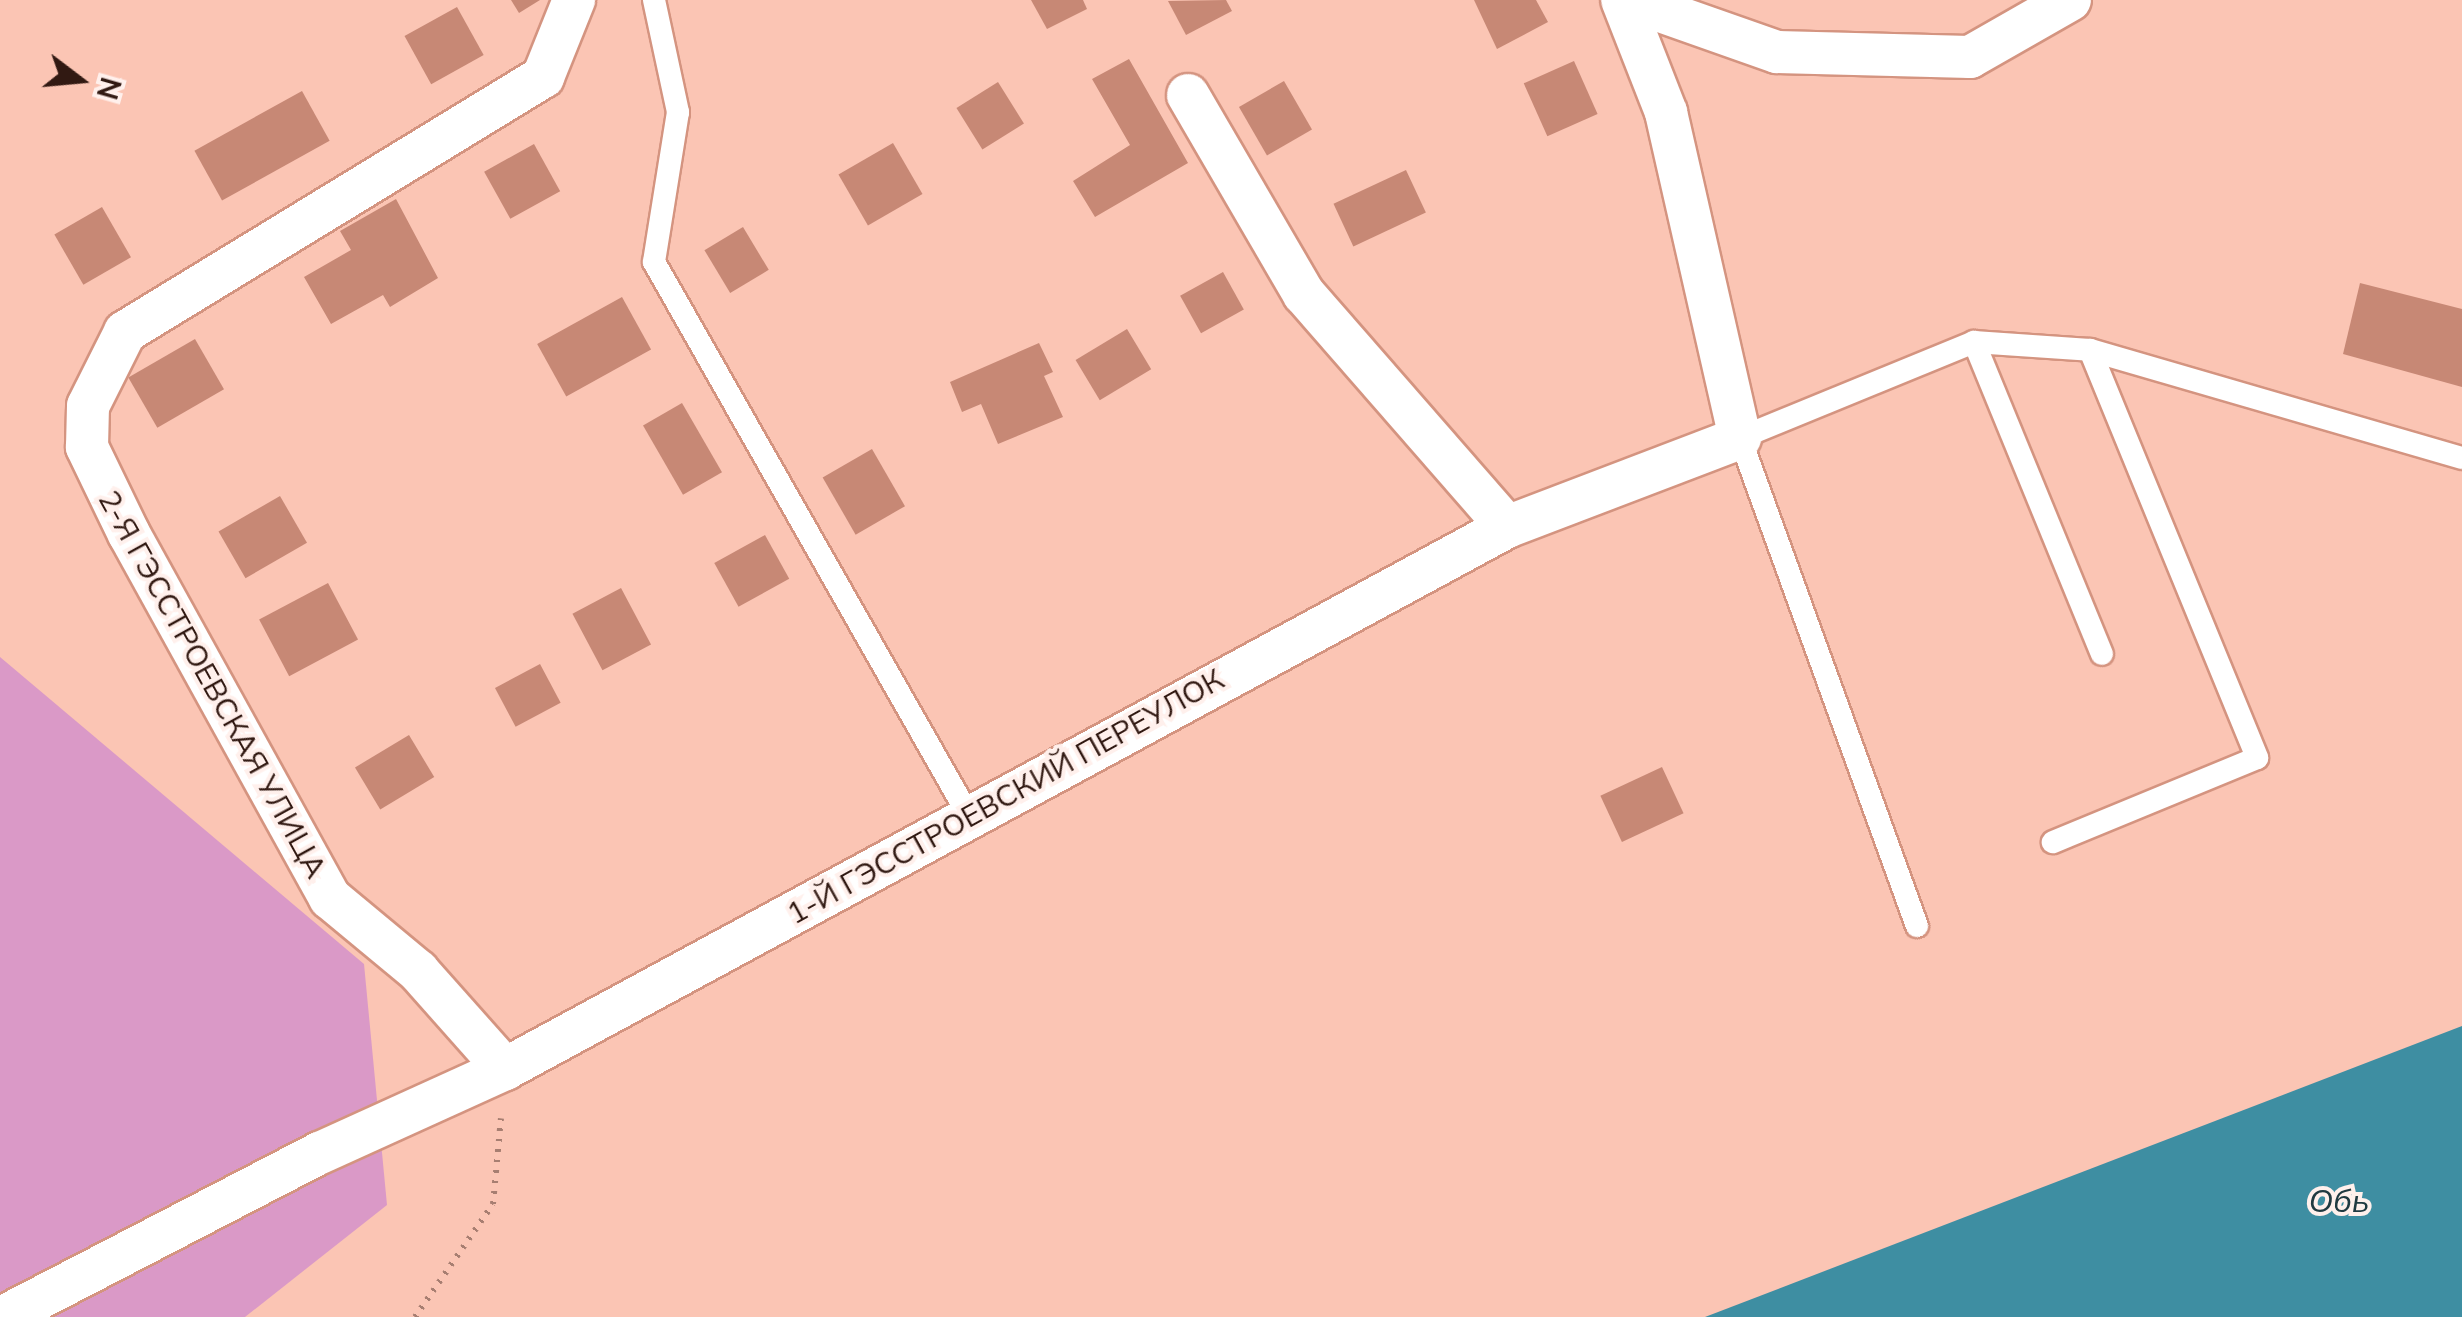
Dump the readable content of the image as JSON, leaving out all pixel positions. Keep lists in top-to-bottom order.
{
  "streets": {
    "street": ["2-Я ГЭССТРОЕВСКАЯ УЛИЦА", "1-Й ГЭССТРОЕВСКИЙ ПЕРЕУЛОК"]
  },
  "crossings": [
    ["2-Я ГЭССТРОЕВСКАЯ УЛИЦА", "1-Й ГЭССТРОЕВСКИЙ ПЕРЕУЛОК"]
  ],
  "water": ["Обь"],
  "north": "right"
}
